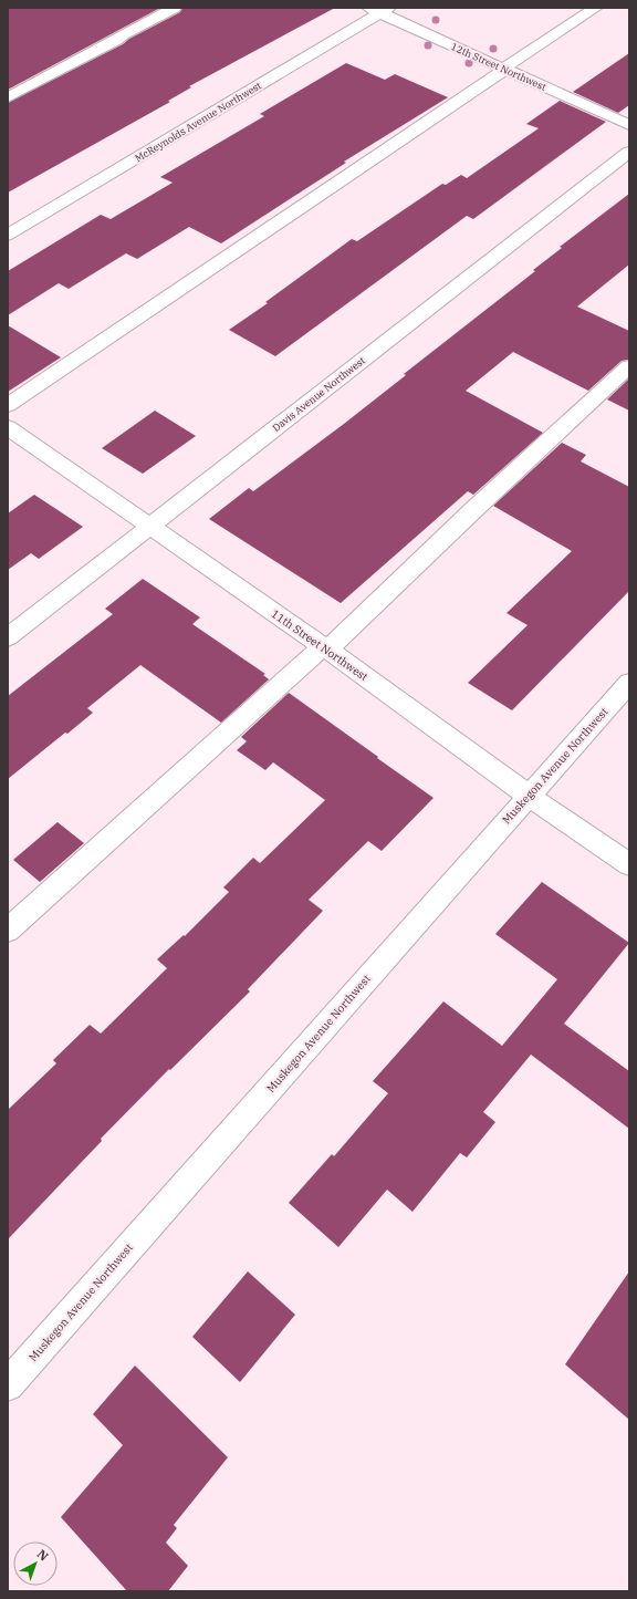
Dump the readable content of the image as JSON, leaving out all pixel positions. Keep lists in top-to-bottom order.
{
  "streets": {
    "street": [
      "12th Street Northwest",
      "McReynolds Avenue Northwest",
      "Davis Avenue Northwest",
      "11th Street Northwest",
      "Muskegon Avenue Northwest"
    ]
  },
  "crossings": [
    ["12th Street Northwest", "McReynolds Avenue Northwest"],
    ["Davis Avenue Northwest", "11th Street Northwest"],
    ["11th Street Northwest", "Muskegon Avenue Northwest"]
  ],
  "north": "top right"
}
